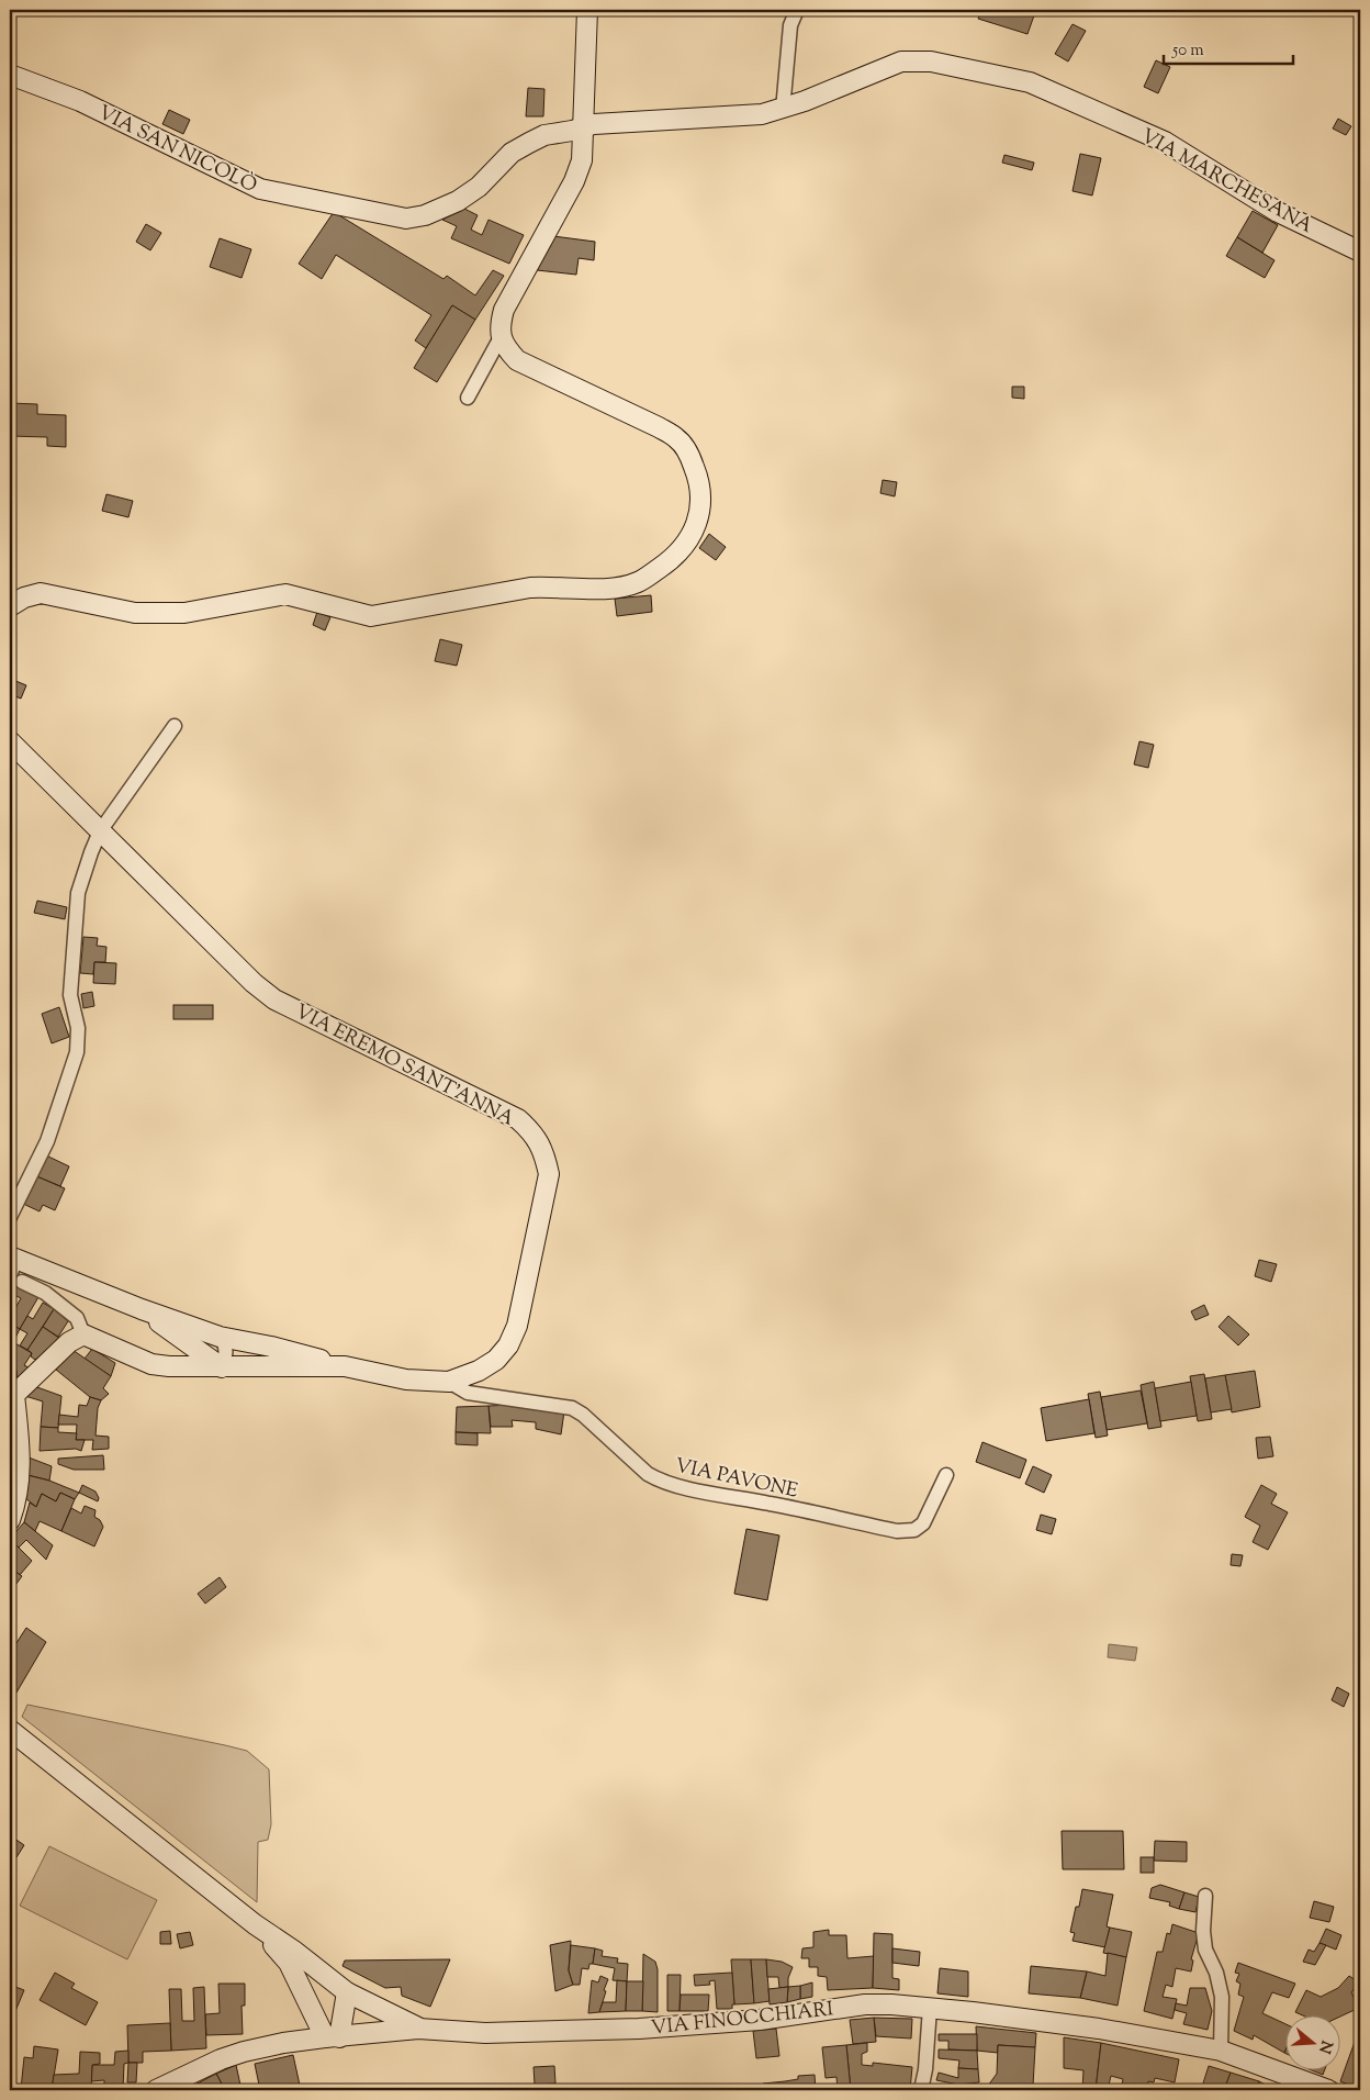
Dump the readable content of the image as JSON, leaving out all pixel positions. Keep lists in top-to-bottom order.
{
  "streets": {
    "street": [
      "VIA SAN NICOLÒ",
      "VIA MARCHESANA",
      "VIA EREMO SANT'ANNA",
      "VIA PAVONE",
      "VIA FINOCCHIARI"
    ]
  },
  "crossings": [
    ["VIA SAN NICOLÒ", "VIA MARCHESANA"],
    ["VIA EREMO SANT'ANNA", "VIA PAVONE"]
  ],
  "scale_bar": "50 m",
  "north": "right"
}
